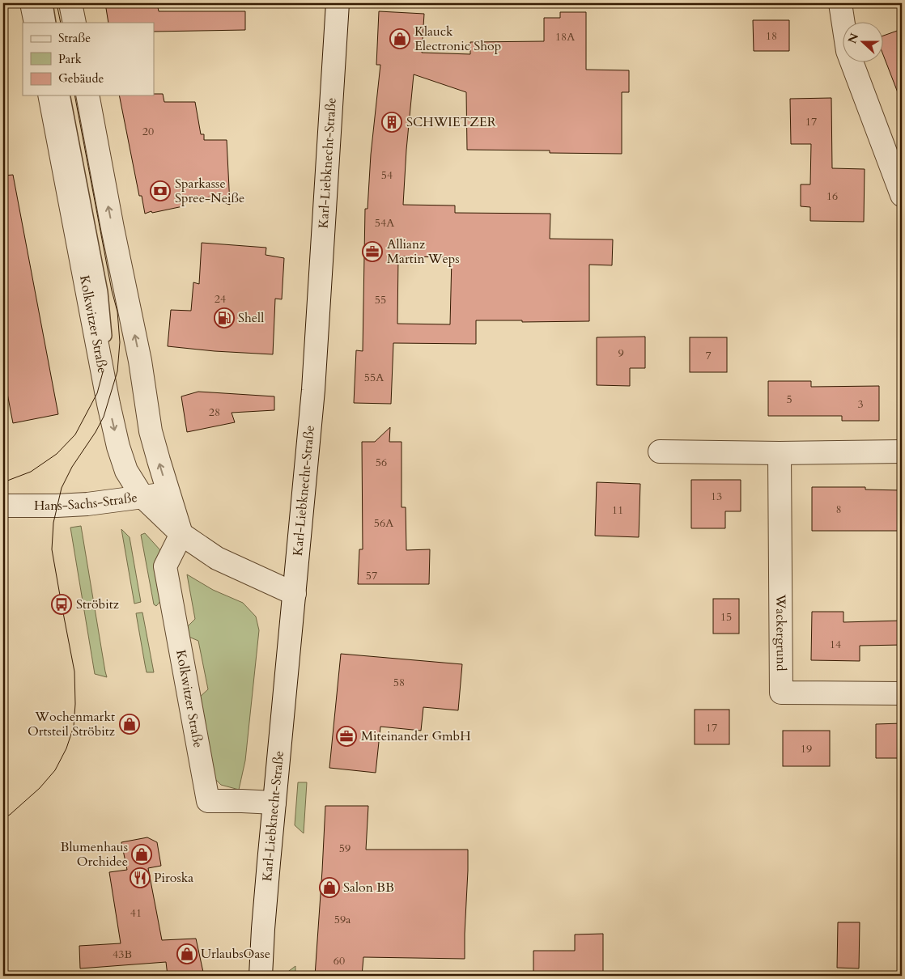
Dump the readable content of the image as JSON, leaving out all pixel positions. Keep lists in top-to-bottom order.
{
  "streets": {
    "street": [
      "Karl-Liebknecht-Straße",
      "Kolkwitzer Straße",
      "Hans-Sachs-Straße",
      "Wackergrund"
    ]
  },
  "crossings": [
    ["Karl-Liebknecht-Straße", "Kolkwitzer Straße"],
    ["Kolkwitzer Straße", "Hans-Sachs-Straße"]
  ],
  "places": {
    "shop": [
      "Klauck Electronic Shop",
      "Wochenmarkt Ortsteil Ströbitz",
      "Blumenhaus Orchidee",
      "Salon BB",
      "UrlaubsOase"
    ],
    "building": ["SCHWIETZER"],
    "bank": ["Sparkasse Spree-Neiße"],
    "office": ["Allianz Martin Weps", "Miteinander GmbH"],
    "fuel station": ["Shell"],
    "bus stop": ["Ströbitz"],
    "restaurant": ["Piroska"]
  },
  "house_numbers": [
    "18",
    "18A",
    "17",
    "20",
    "54",
    "16",
    "54A",
    "24",
    "55",
    "9",
    "7",
    "55A",
    "5",
    "3",
    "28",
    "56",
    "13",
    "8",
    "11",
    "56A",
    "57",
    "15",
    "14",
    "58",
    "17",
    "19",
    "59",
    "41",
    "59a",
    "43B",
    "60"
  ],
  "legend": ["Straße", "Park", "Gebäude"],
  "north": "left"
}
